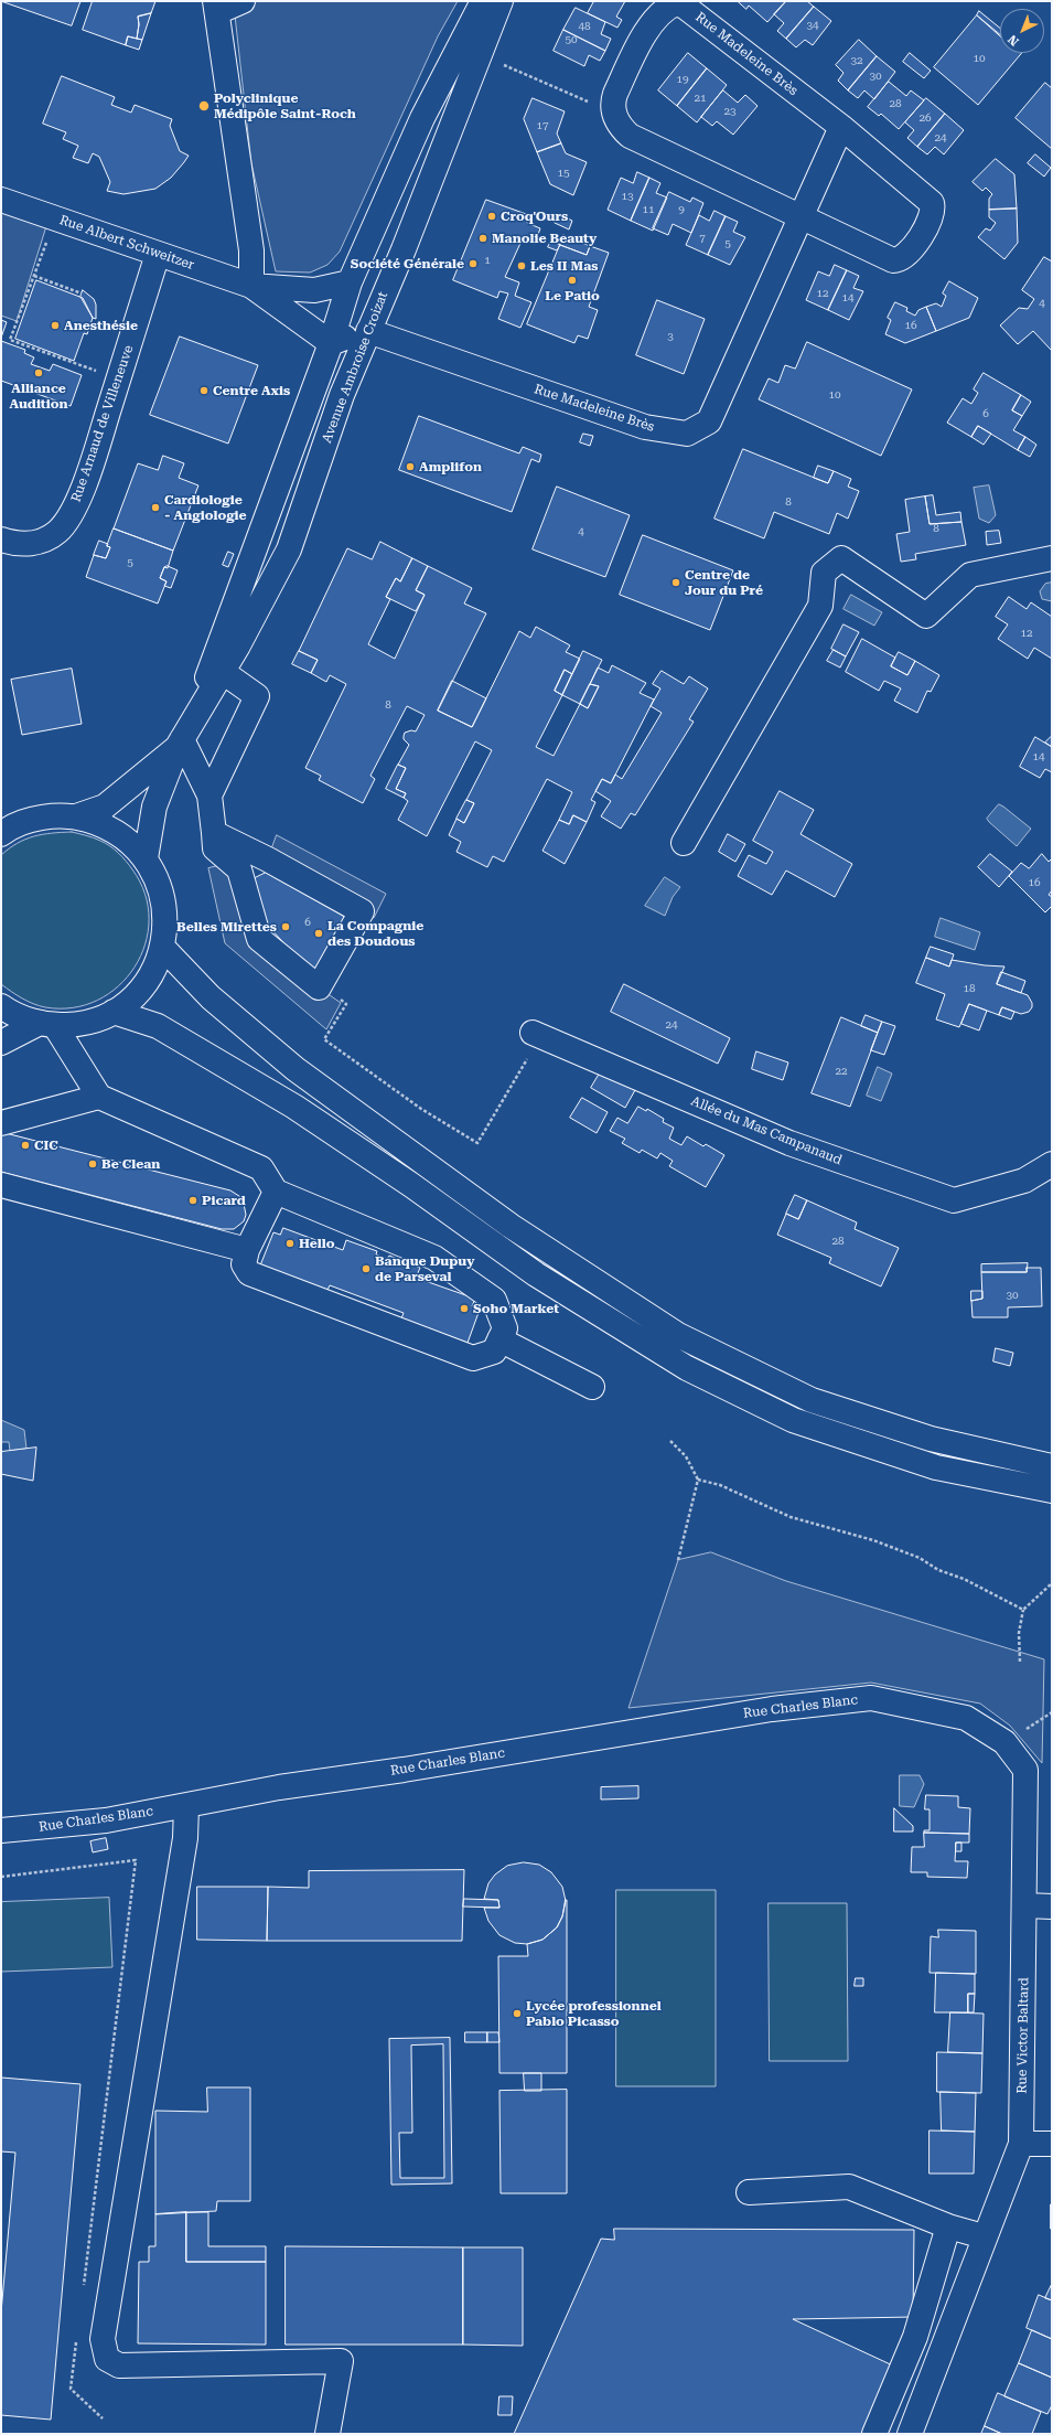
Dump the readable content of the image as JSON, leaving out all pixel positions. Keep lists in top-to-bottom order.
{
  "streets": {
    "street": [
      "Rue Madeleine Brès",
      "Rue Albert Schweitzer",
      "Avenue Ambroise Croizat",
      "Rue Arnaud de Villeneuve",
      "Allée du Mas Campanaud",
      "Rue Charles Blanc",
      "Rue Victor Baltard"
    ]
  },
  "crossings": [
    ["Rue Madeleine Brès", "Avenue Ambroise Croizat"],
    ["Rue Albert Schweitzer", "Avenue Ambroise Croizat"],
    ["Rue Albert Schweitzer", "Rue Arnaud de Villeneuve"],
    ["Rue Charles Blanc", "Rue Victor Baltard"]
  ],
  "places": [
    "Polyclinique Médipôle Saint-Roch",
    "Croq'Ours",
    "Manolie Beauty",
    "Société Générale",
    "Les II Mas",
    "Le Patio",
    "Anesthésie",
    "Alliance Audition",
    "Centre Axis",
    "Amplifon",
    "Cardiologie - Angiologie",
    "Centre de Jour du Pré",
    "Belles Mirettes",
    "La Compagnie des Doudous",
    "CIC",
    "Be Clean",
    "Picard",
    "Hello",
    "Banque Dupuy de Parseval",
    "Soho Market",
    "Lycée professionnel Pablo Picasso"
  ],
  "house_numbers": [
    "34",
    "48",
    "50",
    "10",
    "32",
    "30",
    "19",
    "21",
    "28",
    "23",
    "26",
    "17",
    "24",
    "15",
    "13",
    "11",
    "9",
    "7",
    "5",
    "1",
    "12",
    "14",
    "4",
    "16",
    "3",
    "10",
    "6",
    "8",
    "8",
    "4",
    "5",
    "12",
    "8",
    "14",
    "16",
    "6",
    "18",
    "24",
    "22",
    "28",
    "30"
  ],
  "north": "bottom left"
}
